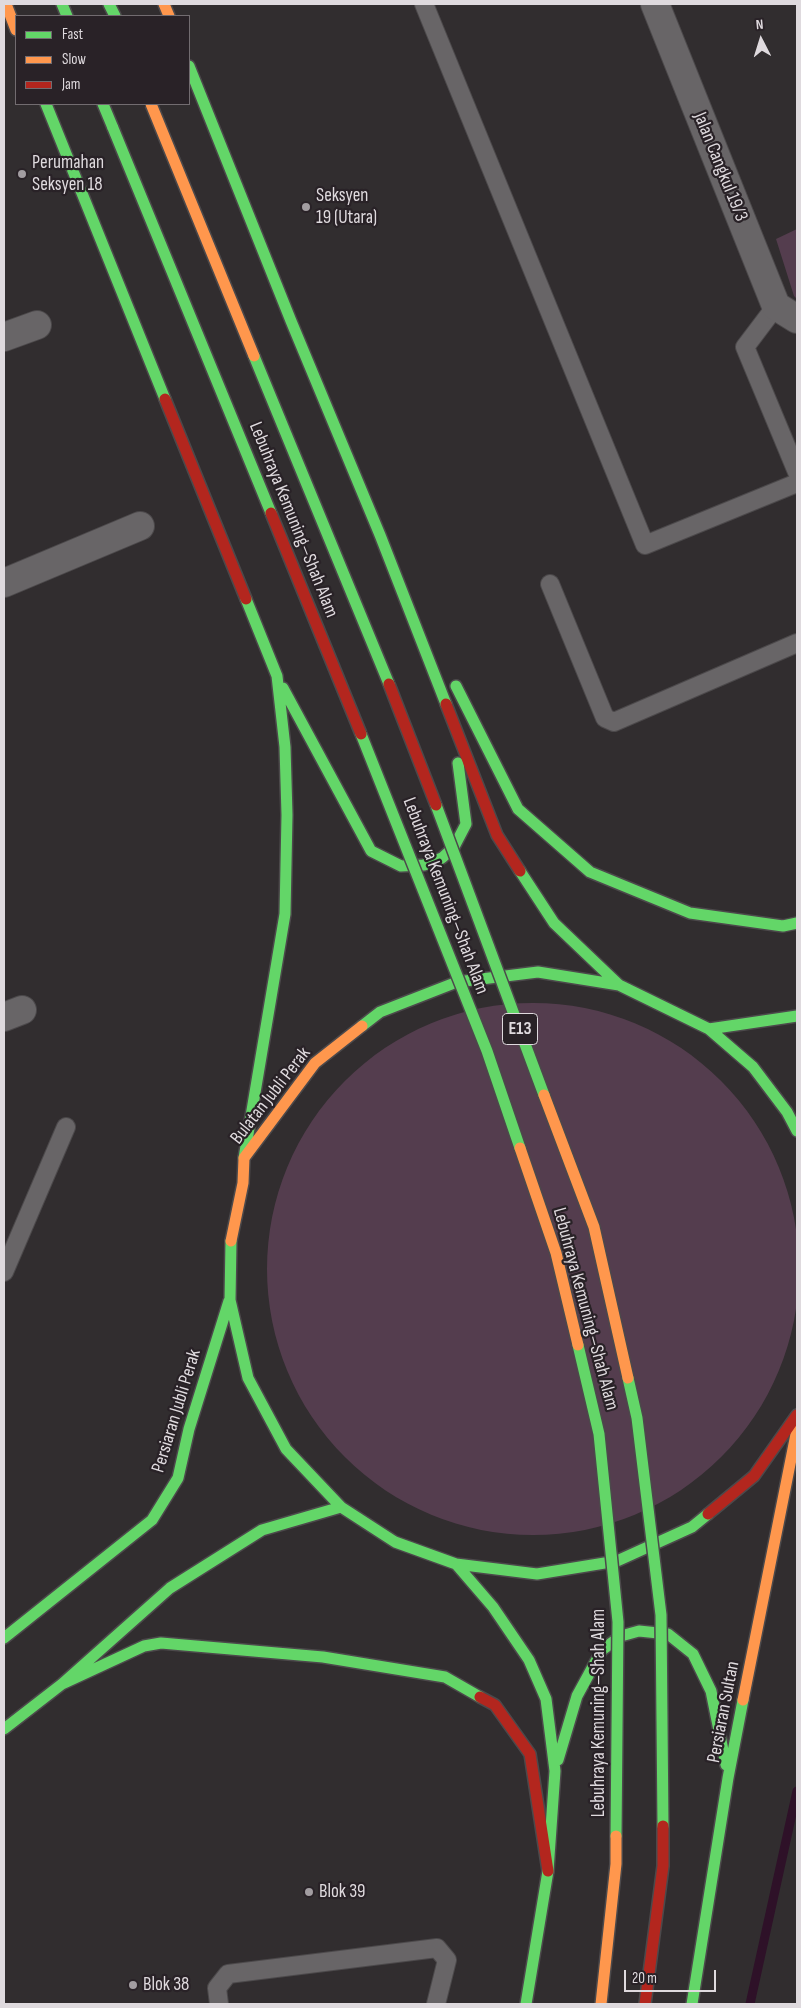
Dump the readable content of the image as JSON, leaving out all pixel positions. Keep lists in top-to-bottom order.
{
  "streets": {
    "main road": [
      "Lebuhraya Kemuning–Shah Alam",
      "E13",
      "Bulatan Jubli Perak",
      "Persiaran Jubli Perak",
      "Persiaran Sultan"
    ],
    "street": ["Jalan Cangkul 19/3"]
  },
  "crossings": [
    ["Bulatan Jubli Perak", "Persiaran Jubli Perak"]
  ],
  "places": [
    "Perumahan Seksyen 18",
    "Seksyen 19 (Utara)",
    "Blok 39",
    "Blok 38"
  ],
  "legend": ["Fast", "Slow", "Jam"],
  "scale_bar": "20 m",
  "north": "top"
}
